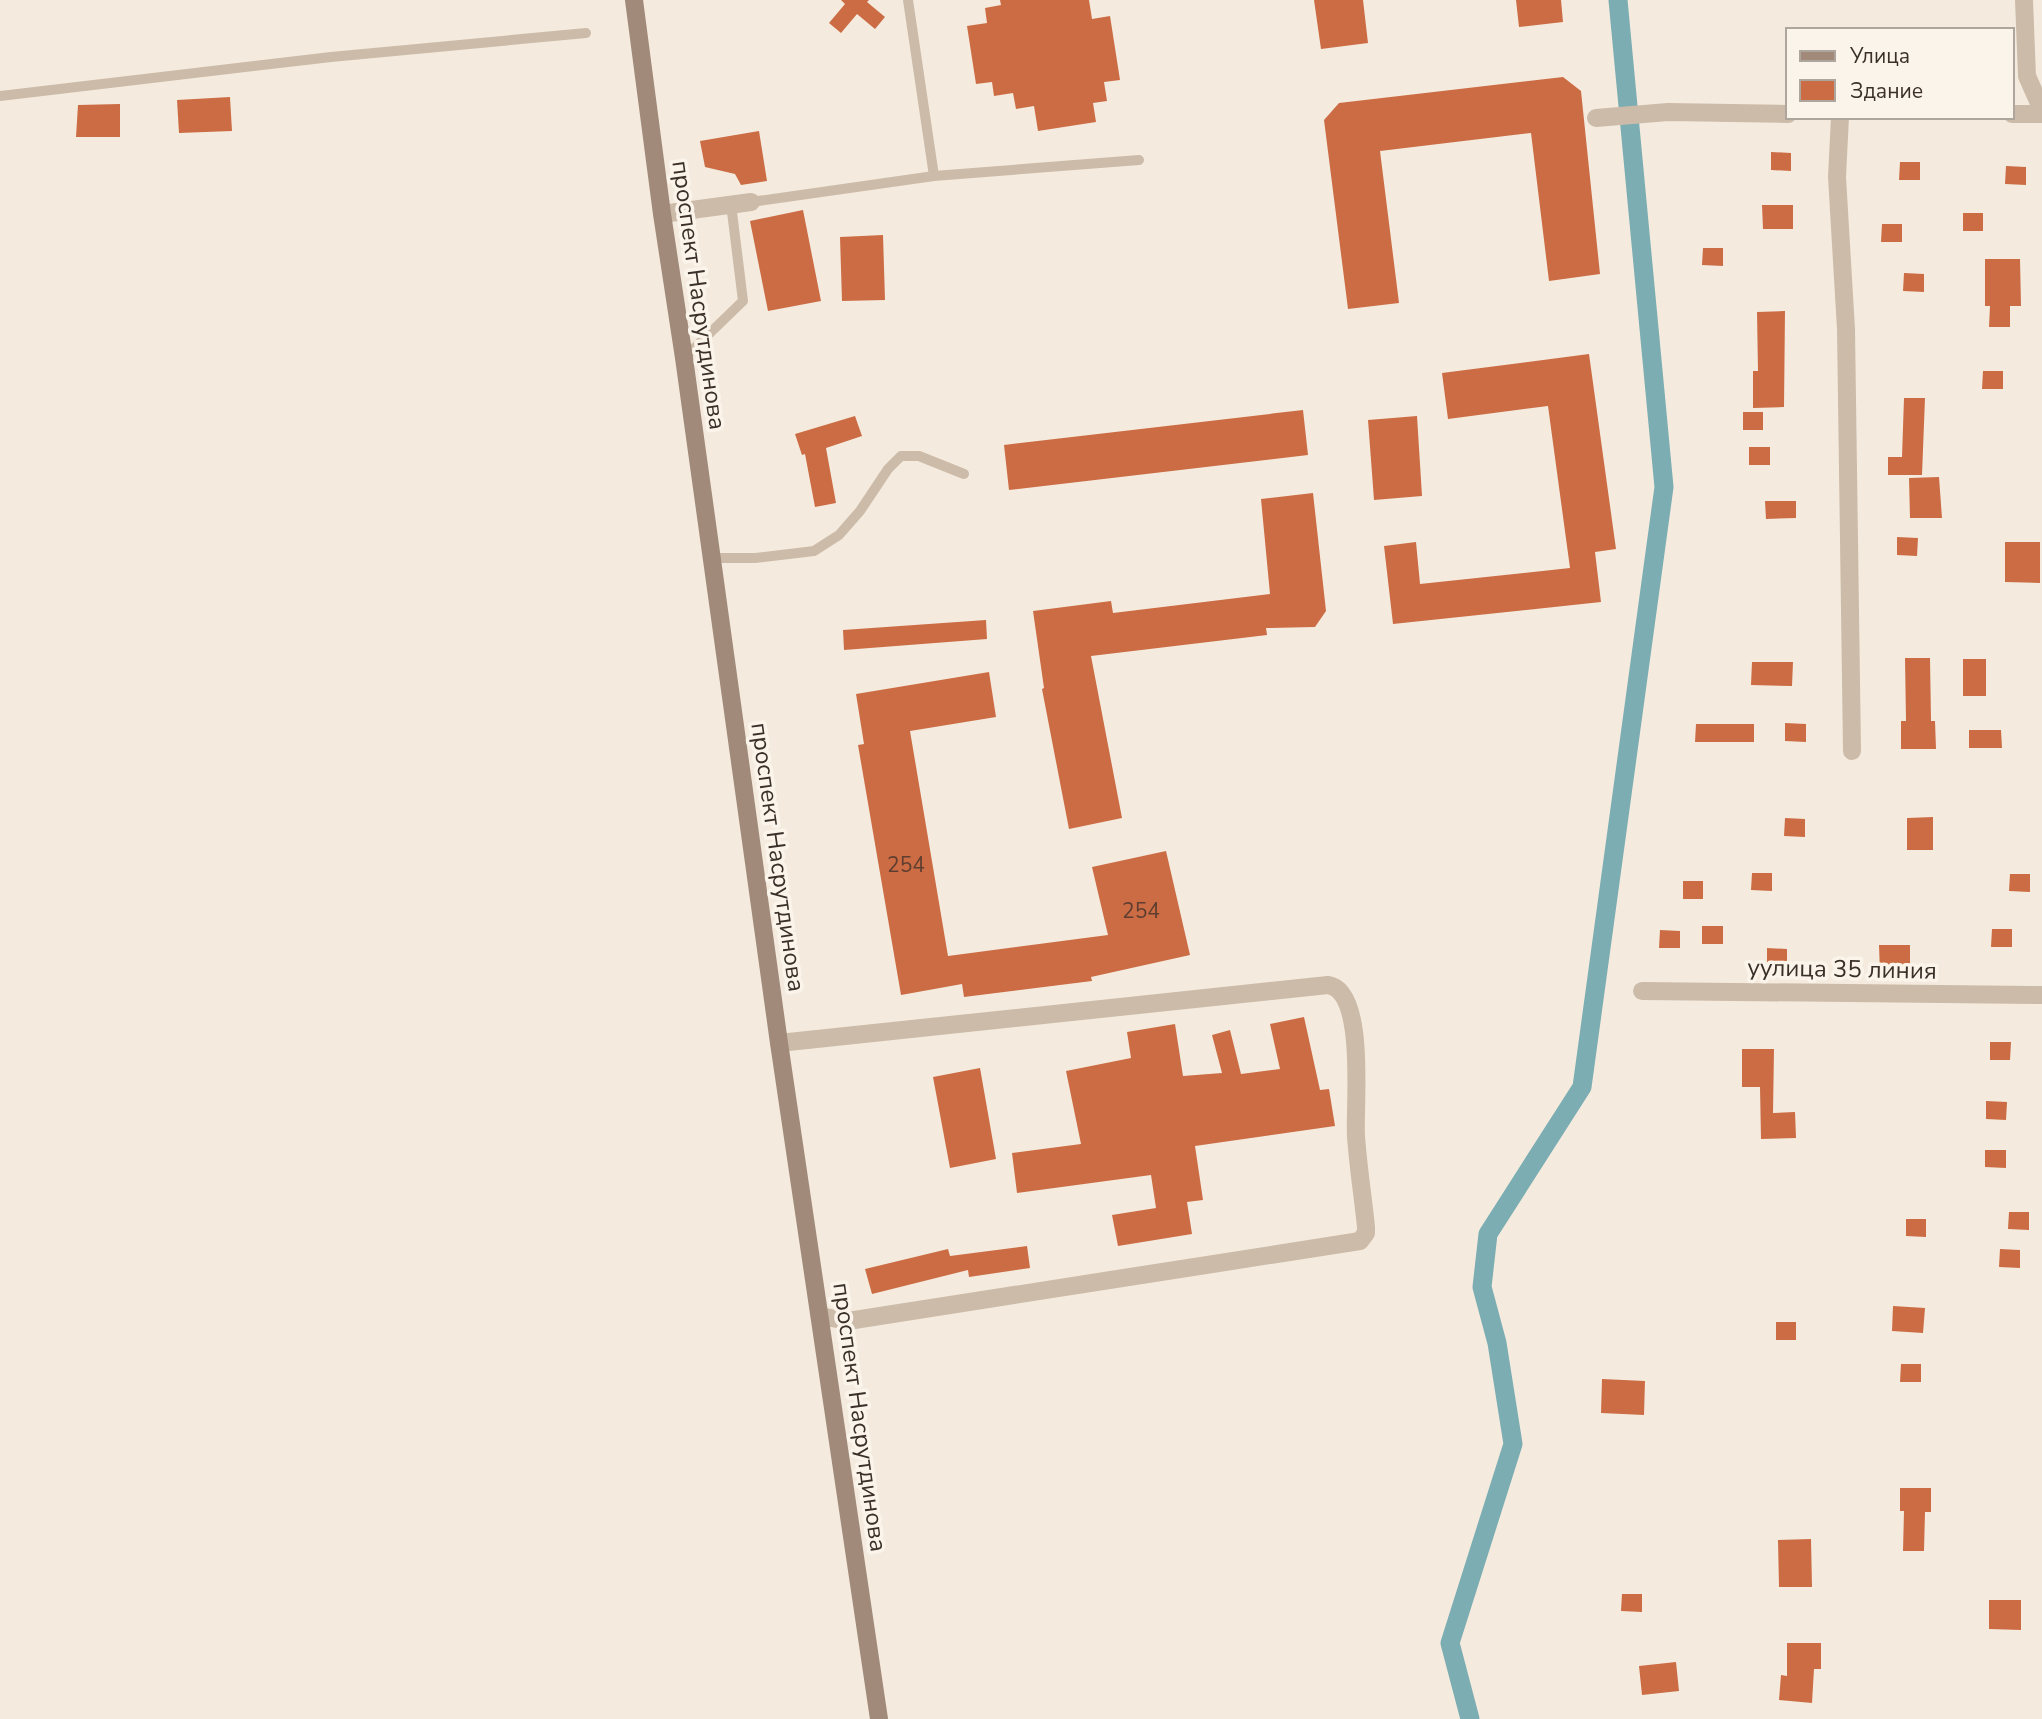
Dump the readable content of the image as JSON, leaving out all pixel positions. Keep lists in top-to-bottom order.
{
  "streets": {
    "main road": ["проспект Насрутдинова"],
    "street": ["уулица 35 линия"]
  },
  "house_numbers": ["254", "254"],
  "legend": ["Улица", "Здание"]
}
